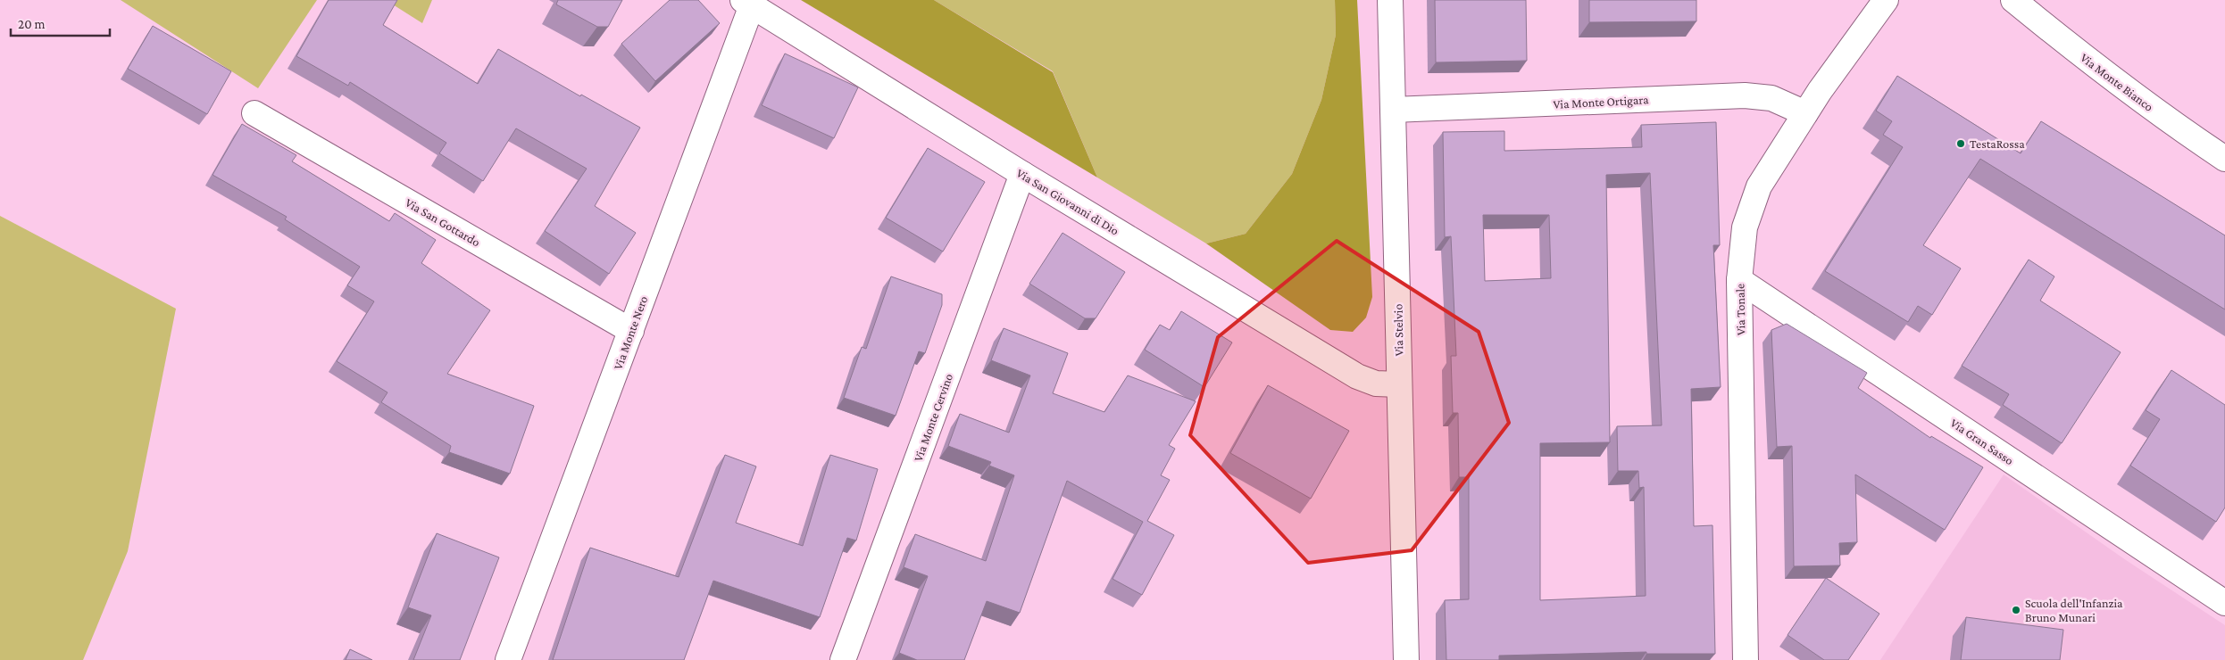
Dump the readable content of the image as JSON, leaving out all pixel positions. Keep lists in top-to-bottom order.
{
  "streets": {
    "street": [
      "Via Monte Bianco",
      "Via Monte Ortigara",
      "Via San Giovanni di Dio",
      "Via San Gottardo",
      "Via Tonale",
      "Via Stelvio",
      "Via Monte Nero",
      "Via Monte Cervino",
      "Via Gran Sasso"
    ]
  },
  "crossings": [
    ["Via Monte Ortigara", "Via Tonale"],
    ["Via Monte Ortigara", "Via Stelvio"],
    ["Via San Giovanni di Dio", "Via Stelvio"],
    ["Via San Giovanni di Dio", "Via Monte Nero"],
    ["Via San Giovanni di Dio", "Via Monte Cervino"],
    ["Via San Gottardo", "Via Monte Nero"],
    ["Via Tonale", "Via Gran Sasso"]
  ],
  "places": ["TestaRossa", "Scuola dell'Infanzia Bruno Munari"],
  "scale_bar": "20 m"
}
